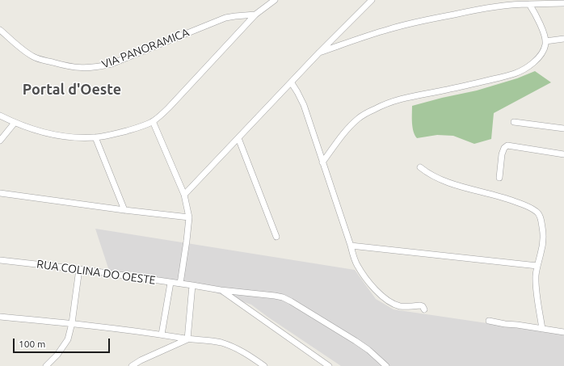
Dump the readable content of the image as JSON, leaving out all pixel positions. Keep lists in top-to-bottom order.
{
  "streets": {
    "street": ["VIA PANORAMICA", "RUA COLINA DO OESTE"]
  },
  "districts": ["Portal d'Oeste"],
  "scale_bar": "100 m"
}
